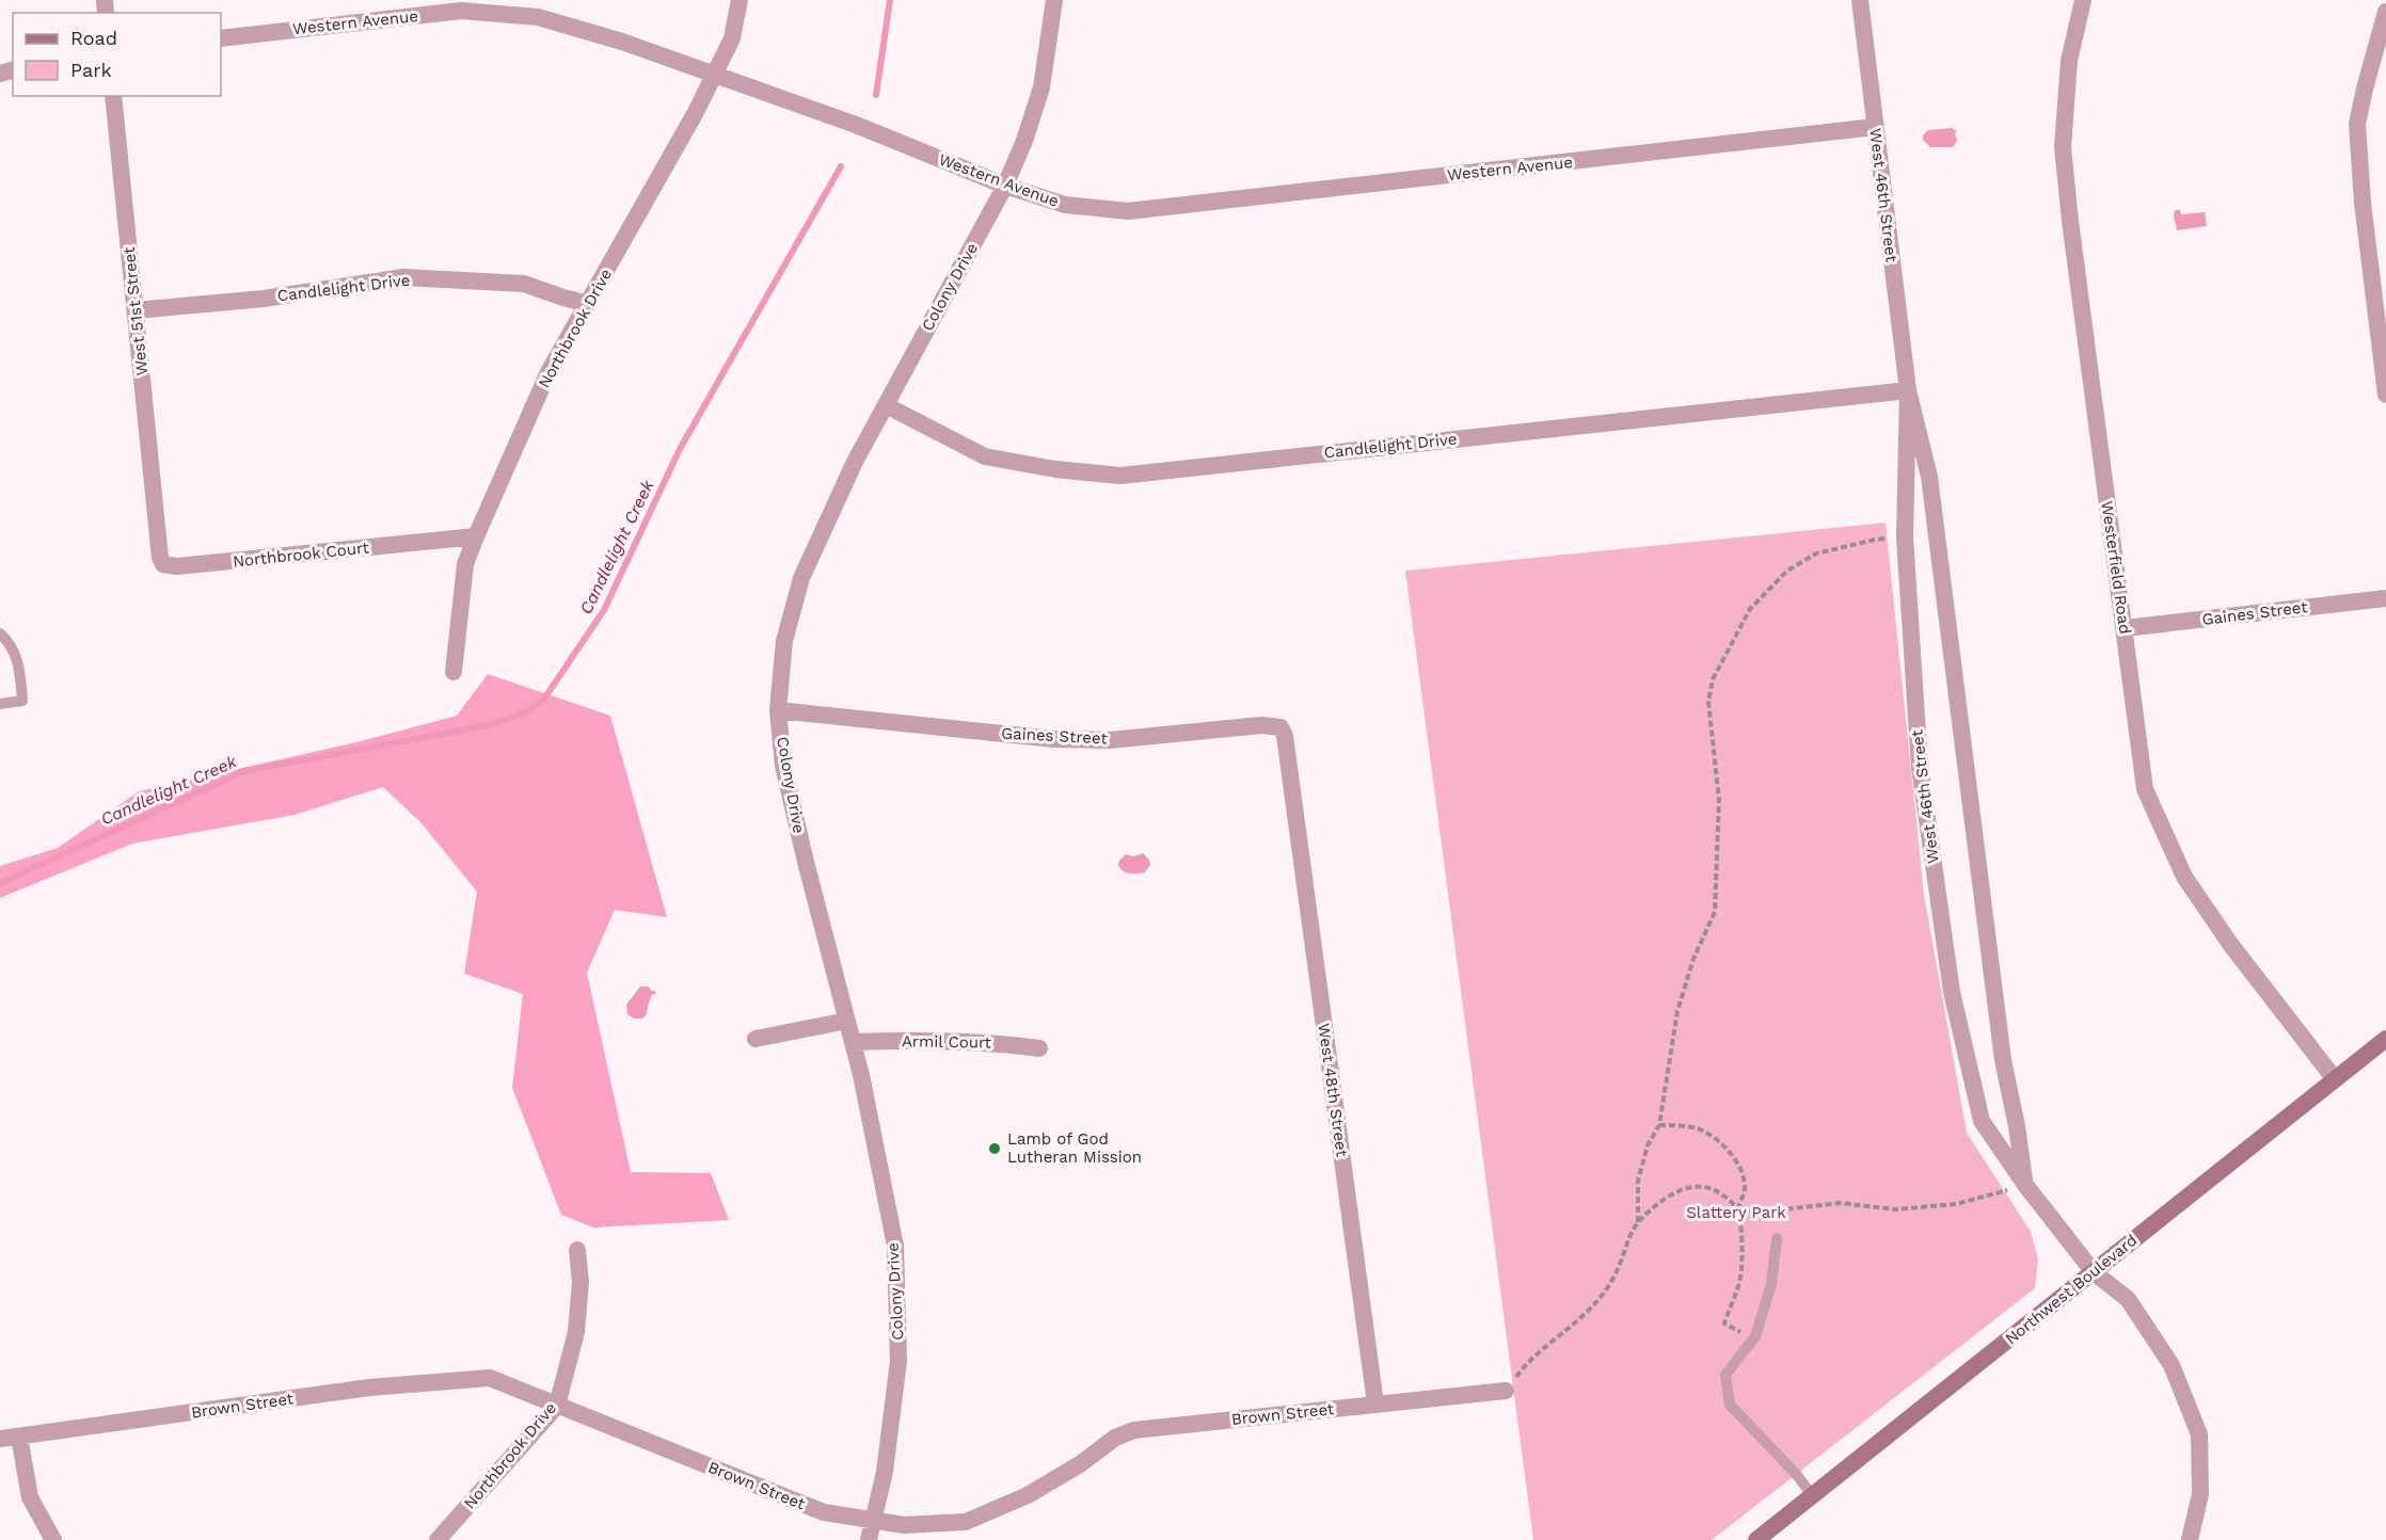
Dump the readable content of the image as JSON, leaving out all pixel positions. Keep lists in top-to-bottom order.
{
  "streets": {
    "main road": ["Northwest Boulevard"],
    "street": [
      "Western Avenue",
      "West 46th Street",
      "Colony Drive",
      "Candlelight Drive",
      "West 51st Street",
      "Northbrook Drive",
      "Northbrook Court",
      "Westerfield Road",
      "Gaines Street",
      "Armil Court",
      "West 48th Street",
      "Brown Street"
    ]
  },
  "crossings": [
    ["Western Avenue", "West 46th Street"],
    ["Western Avenue", "Colony Drive"],
    ["Western Avenue", "Northbrook Drive"],
    ["West 46th Street", "Candlelight Drive"],
    ["West 46th Street", "Northwest Boulevard"],
    ["Colony Drive", "Candlelight Drive"],
    ["Colony Drive", "Gaines Street"],
    ["Colony Drive", "Armil Court"],
    ["Colony Drive", "Brown Street"],
    ["Candlelight Drive", "West 51st Street"],
    ["Candlelight Drive", "Northbrook Drive"],
    ["West 51st Street", "Northbrook Court"],
    ["Northbrook Drive", "Northbrook Court"],
    ["Northbrook Drive", "Brown Street"],
    ["Westerfield Road", "Gaines Street"],
    ["Westerfield Road", "Northwest Boulevard"],
    ["Gaines Street", "West 48th Street"],
    ["West 48th Street", "Brown Street"]
  ],
  "water": ["Candlelight Creek"],
  "parks": ["Slattery Park"],
  "places": ["Lamb of God Lutheran Mission"],
  "legend": ["Road", "Park"]
}
